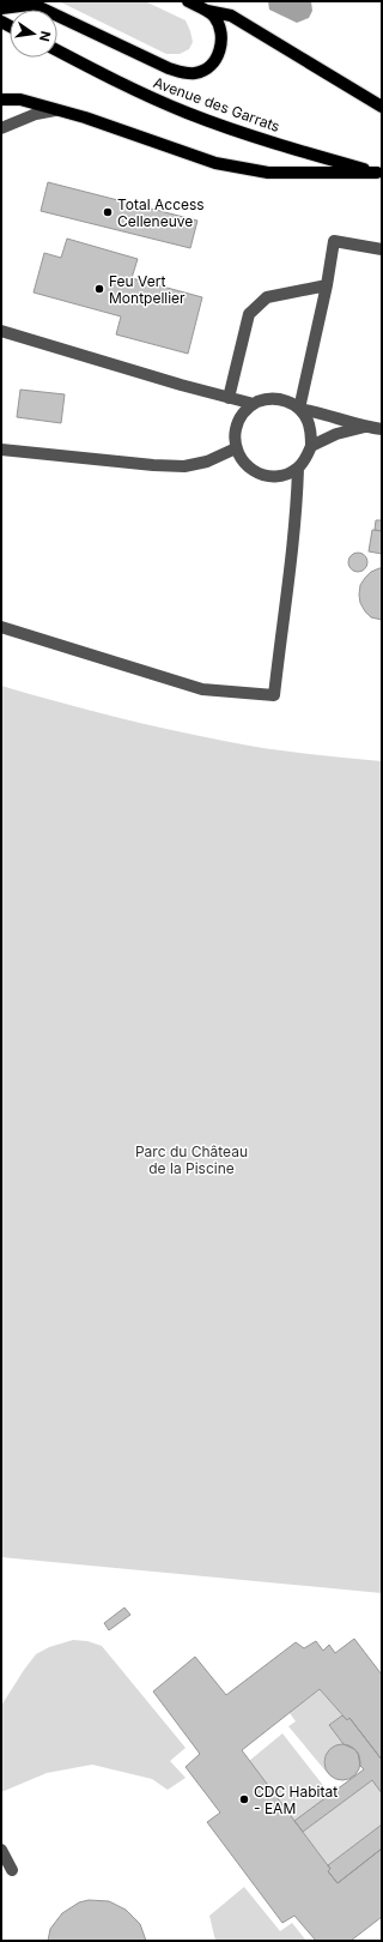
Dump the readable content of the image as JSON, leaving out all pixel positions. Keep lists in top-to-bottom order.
{
  "streets": {
    "main road": ["Avenue des Garrats"]
  },
  "parks": ["Parc du Château de la Piscine"],
  "places": ["Total Access Celleneuve", "Feu Vert Montpellier", "CDC Habitat - EAM"],
  "north": "right"
}
